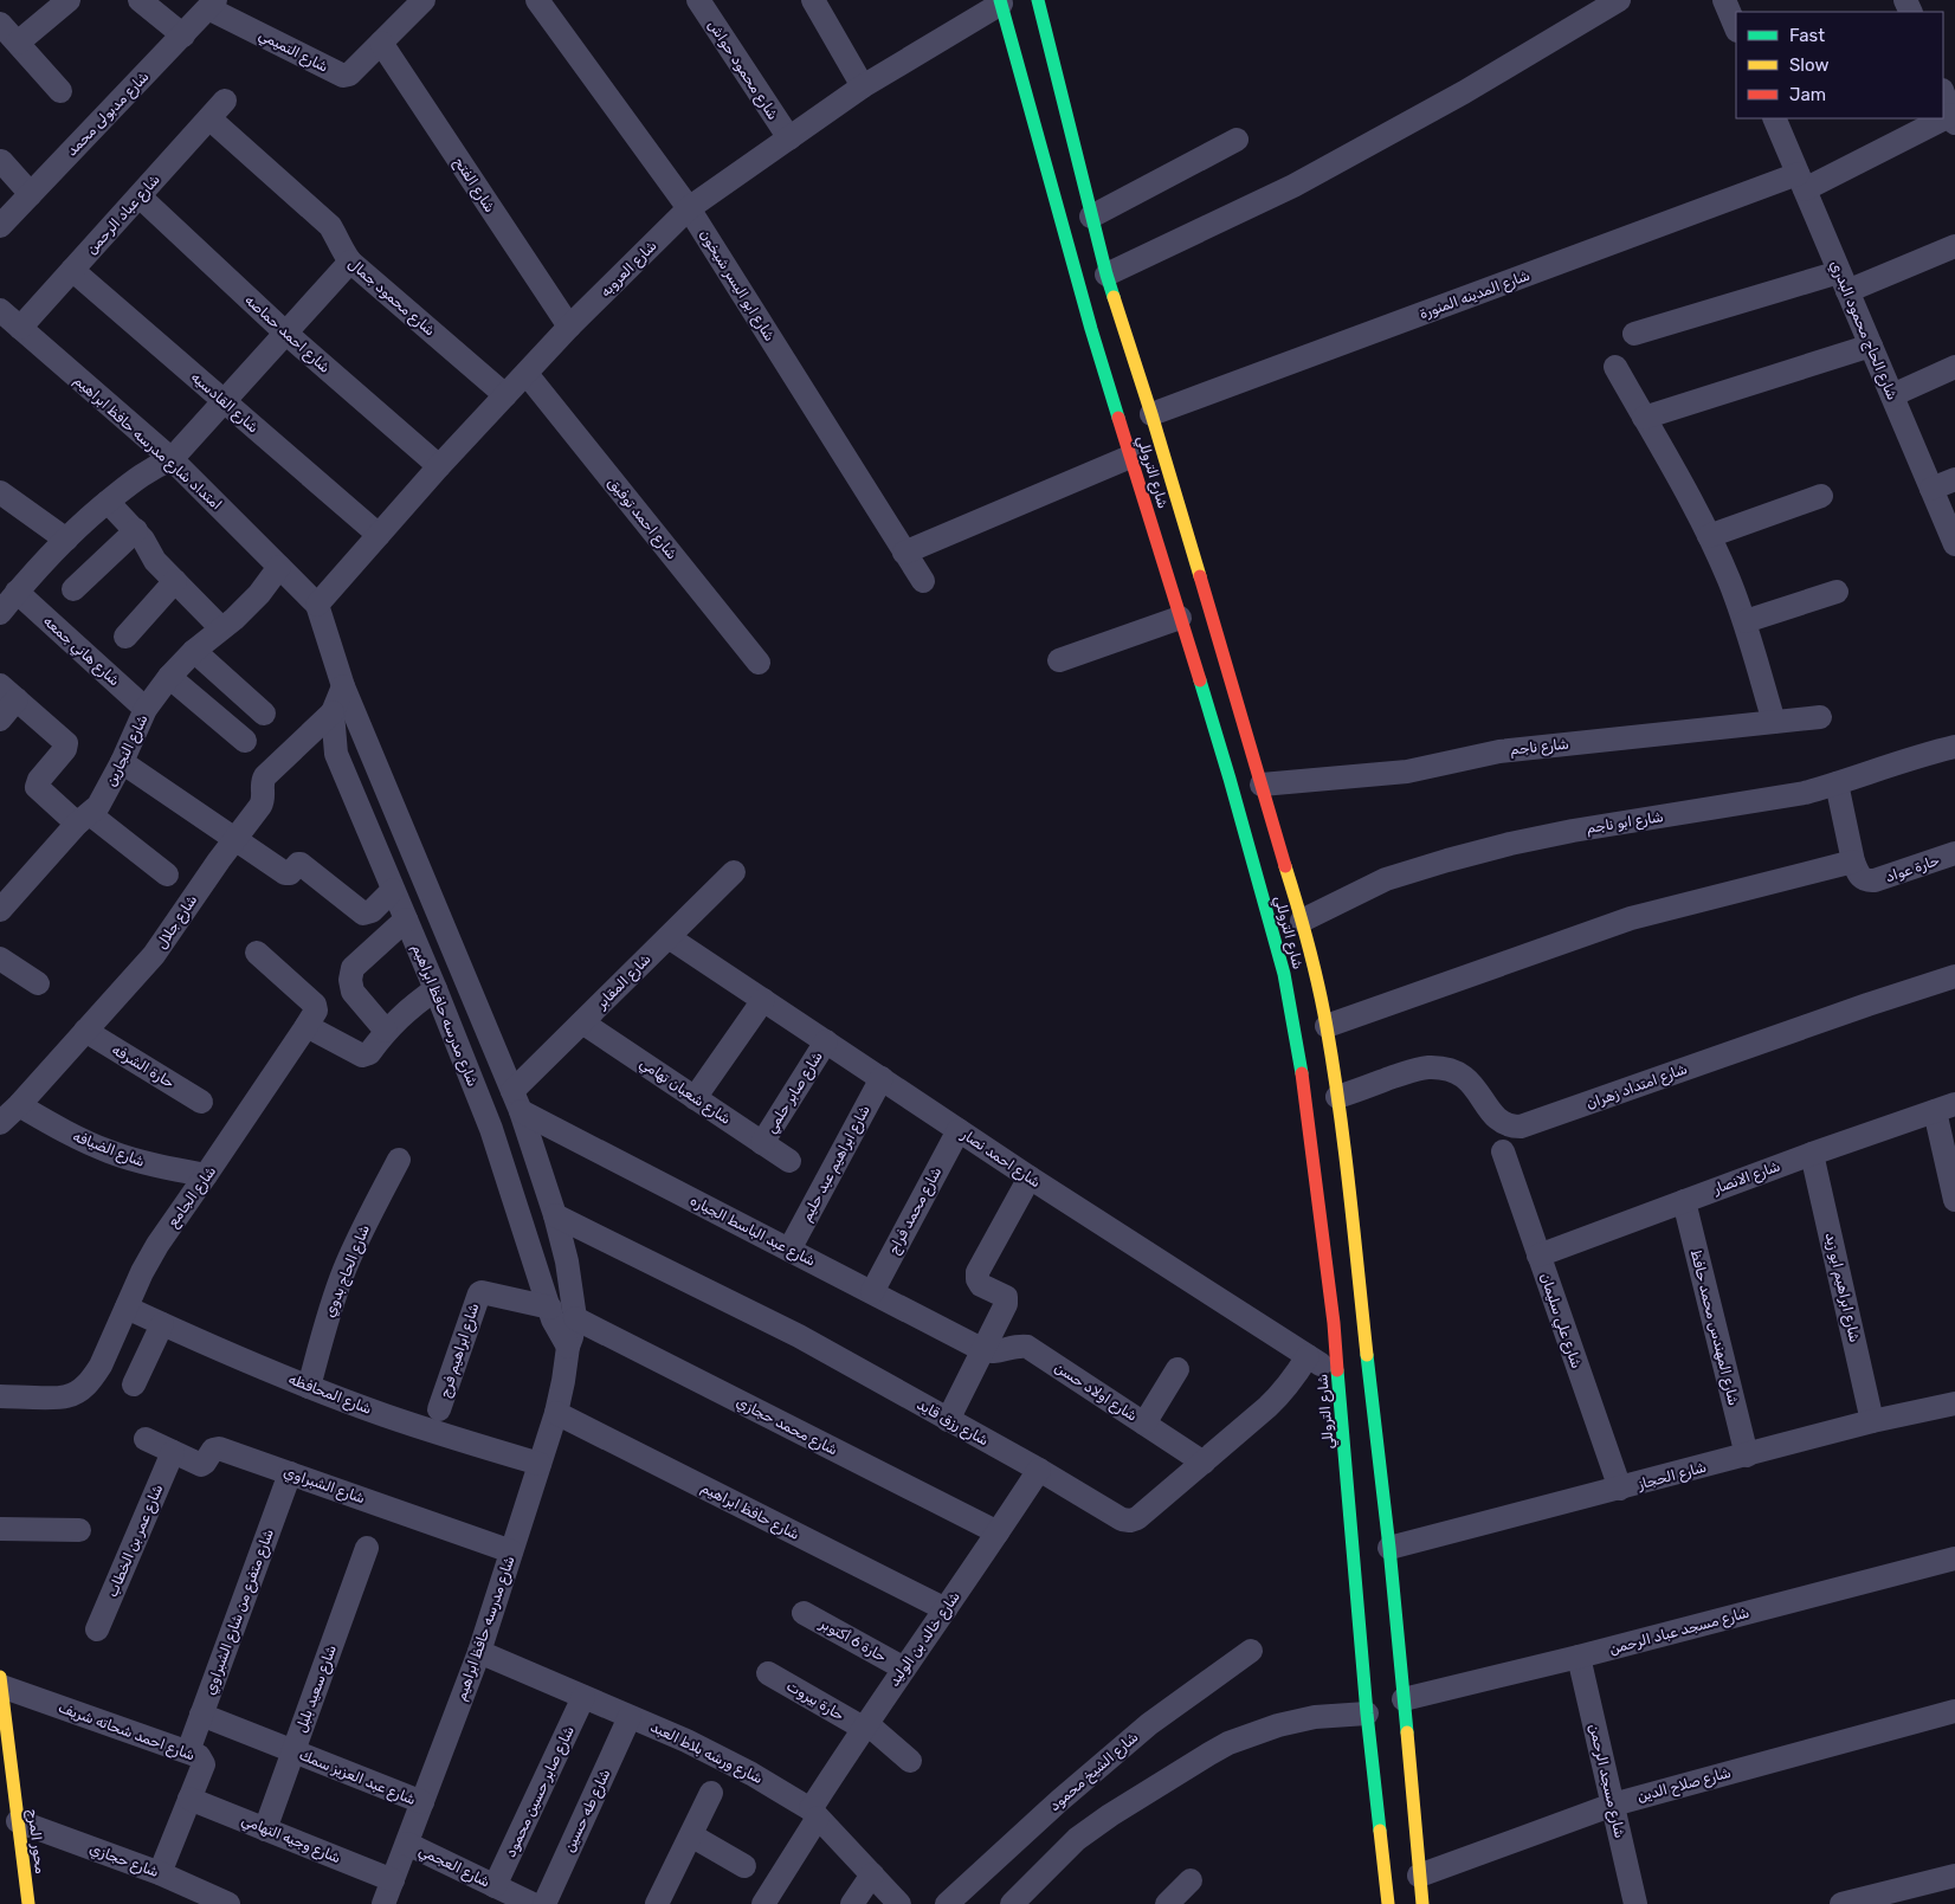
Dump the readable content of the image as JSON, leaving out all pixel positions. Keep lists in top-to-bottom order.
{
  "streets": {
    "street": [
      "شارع التميمي",
      "شارع محمود حواش",
      "شارع مدبولى محمد",
      "شارع الفتح",
      "شارع عباد الرحمن",
      "شارع العروبه",
      "شارع ابو اليسر شيخون",
      "شارع المدينه المنورة",
      "شارع محمود جمال",
      "شارع الحاج محمود البدري",
      "شارع احمد حماصه",
      "شارع القادسيه",
      "امتداد شارع مدرسه حافظ ابراهيم",
      "شارع التروللي",
      "شارع احمد توفيق",
      "شارع هاني جمعه",
      "شارع ناجم",
      "شارع النجارين",
      "شارع ابو ناجم",
      "حارة عواد",
      "شارع جلال",
      "شارع المقابر",
      "شارع مدرسه حافظ ابراهيم",
      "حارة الشرفه",
      "شارع امتداد زهران",
      "شارع شعبان تهامي",
      "شارع صابر حلمي",
      "شارع الضيافه",
      "شارع احمد نصار",
      "شارع ابراهيم عبد حليم",
      "شارع الانصار",
      "شارع الجامع",
      "شارع محمد فراج",
      "شارع عبد الباسط الجياره",
      "شارع الحاج بدوي",
      "شارع ابراهيم ابو زيد",
      "شارع علي سليمان",
      "شارع المهندس محمد حافظ",
      "شارع ابراهيم فرج",
      "شارع اولاد حسن",
      "شارع المحافظه",
      "شارع رزق قايد",
      "شارع محمد حجازي",
      "شارع الحجاز",
      "شارع الشبراوي",
      "شارع حافظ ابراهيم",
      "شارع عمر بن الخطاب",
      "شارع متفرع من شارع الشبراوي",
      "شارع مسجد عباد الرحمن",
      "شارع خالد بن الوليد",
      "حارة 6 أكتوبر",
      "شارع سعيد بلبل",
      "حارة بيروت",
      "شارع احمد شحاته شريف",
      "شارع ورشه بلاط العبد",
      "شارع الشيخ محمود",
      "شارع عبد العزيز سمك",
      "شارع مسجد الرحمن",
      "شارع صلاح الدين",
      "شارع صابر حسين محمود",
      "شارع طه حسين",
      "شارع وجيه التهامي",
      "محور المرج",
      "شارع حجازي",
      "شارع العجمي"
    ]
  },
  "crossings": [
    ["شارع التميمي", "شارع مدبولى محمد"],
    ["شارع التميمي", "شارع الفتح"],
    ["شارع محمود حواش", "شارع العروبه"],
    ["شارع الفتح", "شارع العروبه"],
    ["شارع عباد الرحمن", "شارع محمود جمال"],
    ["شارع عباد الرحمن", "شارع احمد حماصه"],
    ["شارع عباد الرحمن", "شارع القادسيه"],
    ["شارع عباد الرحمن", "امتداد شارع مدرسه حافظ ابراهيم"],
    ["شارع العروبه", "شارع ابو اليسر شيخون"],
    ["شارع العروبه", "شارع محمود جمال"],
    ["شارع العروبه", "شارع احمد حماصه"],
    ["شارع العروبه", "شارع القادسيه"],
    ["شارع العروبه", "امتداد شارع مدرسه حافظ ابراهيم"],
    ["شارع العروبه", "شارع التروللي"],
    ["شارع العروبه", "شارع احمد توفيق"],
    ["شارع العروبه", "شارع مدرسه حافظ ابراهيم"],
    ["شارع المدينه المنورة", "شارع الحاج محمود البدري"],
    ["شارع المدينه المنورة", "شارع التروللي"],
    ["امتداد شارع مدرسه حافظ ابراهيم", "شارع النجارين"],
    ["امتداد شارع مدرسه حافظ ابراهيم", "شارع مدرسه حافظ ابراهيم"],
    ["شارع التروللي", "شارع ناجم"],
    ["شارع التروللي", "شارع ابو ناجم"],
    ["شارع التروللي", "شارع امتداد زهران"],
    ["شارع التروللي", "شارع احمد نصار"],
    ["شارع التروللي", "شارع الحجاز"],
    ["شارع التروللي", "شارع مسجد عباد الرحمن"],
    ["شارع التروللي", "شارع صلاح الدين"],
    ["شارع هاني جمعه", "شارع النجارين"],
    ["شارع جلال", "شارع مدرسه حافظ ابراهيم"],
    ["شارع جلال", "حارة الشرفه"],
    ["شارع جلال", "شارع الضيافه"],
    ["شارع المقابر", "شارع مدرسه حافظ ابراهيم"],
    ["شارع المقابر", "شارع شعبان تهامي"],
    ["شارع المقابر", "شارع احمد نصار"],
    ["شارع المقابر", "شارع عبد الباسط الجياره"],
    ["شارع مدرسه حافظ ابراهيم", "شارع عبد الباسط الجياره"],
    ["شارع مدرسه حافظ ابراهيم", "شارع ابراهيم فرج"],
    ["شارع مدرسه حافظ ابراهيم", "شارع المحافظه"],
    ["شارع مدرسه حافظ ابراهيم", "شارع رزق قايد"],
    ["شارع مدرسه حافظ ابراهيم", "شارع محمد حجازي"],
    ["شارع مدرسه حافظ ابراهيم", "شارع الشبراوي"],
    ["شارع مدرسه حافظ ابراهيم", "شارع حافظ ابراهيم"],
    ["شارع مدرسه حافظ ابراهيم", "شارع ورشه بلاط العبد"],
    ["شارع مدرسه حافظ ابراهيم", "شارع عبد العزيز سمك"],
    ["شارع مدرسه حافظ ابراهيم", "شارع وجيه التهامي"],
    ["شارع مدرسه حافظ ابراهيم", "شارع العجمي"],
    ["شارع شعبان تهامي", "شارع صابر حلمي"],
    ["شارع صابر حلمي", "شارع احمد نصار"],
    ["شارع الضيافه", "شارع الجامع"],
    ["شارع احمد نصار", "شارع ابراهيم عبد حليم"],
    ["شارع احمد نصار", "شارع محمد فراج"],
    ["شارع احمد نصار", "شارع رزق قايد"],
    ["شارع ابراهيم عبد حليم", "شارع عبد الباسط الجياره"],
    ["شارع الانصار", "شارع ابراهيم ابو زيد"],
    ["شارع الانصار", "شارع علي سليمان"],
    ["شارع الانصار", "شارع المهندس محمد حافظ"],
    ["شارع الجامع", "شارع المحافظه"],
    ["شارع محمد فراج", "شارع عبد الباسط الجياره"],
    ["شارع عبد الباسط الجياره", "شارع اولاد حسن"],
    ["شارع الحاج بدوي", "شارع المحافظه"],
    ["شارع ابراهيم ابو زيد", "شارع الحجاز"],
    ["شارع علي سليمان", "شارع الحجاز"],
    ["شارع المهندس محمد حافظ", "شارع الحجاز"],
    ["شارع اولاد حسن", "شارع رزق قايد"],
    ["شارع رزق قايد", "شارع خالد بن الوليد"],
    ["شارع محمد حجازي", "شارع خالد بن الوليد"],
    ["شارع الشبراوي", "شارع عمر بن الخطاب"],
    ["شارع الشبراوي", "شارع متفرع من شارع الشبراوي"],
    ["شارع حافظ ابراهيم", "شارع خالد بن الوليد"],
    ["شارع متفرع من شارع الشبراوي", "شارع احمد شحاته شريف"],
    ["شارع متفرع من شارع الشبراوي", "شارع عبد العزيز سمك"],
    ["شارع مسجد عباد الرحمن", "شارع مسجد الرحمن"],
    ["شارع خالد بن الوليد", "حارة 6 أكتوبر"],
    ["شارع خالد بن الوليد", "حارة بيروت"],
    ["شارع خالد بن الوليد", "شارع ورشه بلاط العبد"],
    ["شارع سعيد بلبل", "شارع عبد العزيز سمك"],
    ["شارع سعيد بلبل", "شارع وجيه التهامي"],
    ["شارع احمد شحاته شريف", "شارع وجيه التهامي"],
    ["شارع احمد شحاته شريف", "محور المرج"],
    ["شارع احمد شحاته شريف", "شارع حجازي"],
    ["شارع ورشه بلاط العبد", "شارع صابر حسين محمود"],
    ["شارع ورشه بلاط العبد", "شارع طه حسين"],
    ["شارع مسجد الرحمن", "شارع صلاح الدين"],
    ["شارع صابر حسين محمود", "شارع العجمي"],
    ["محور المرج", "شارع حجازي"]
  ],
  "legend": ["Fast", "Slow", "Jam"]
}
